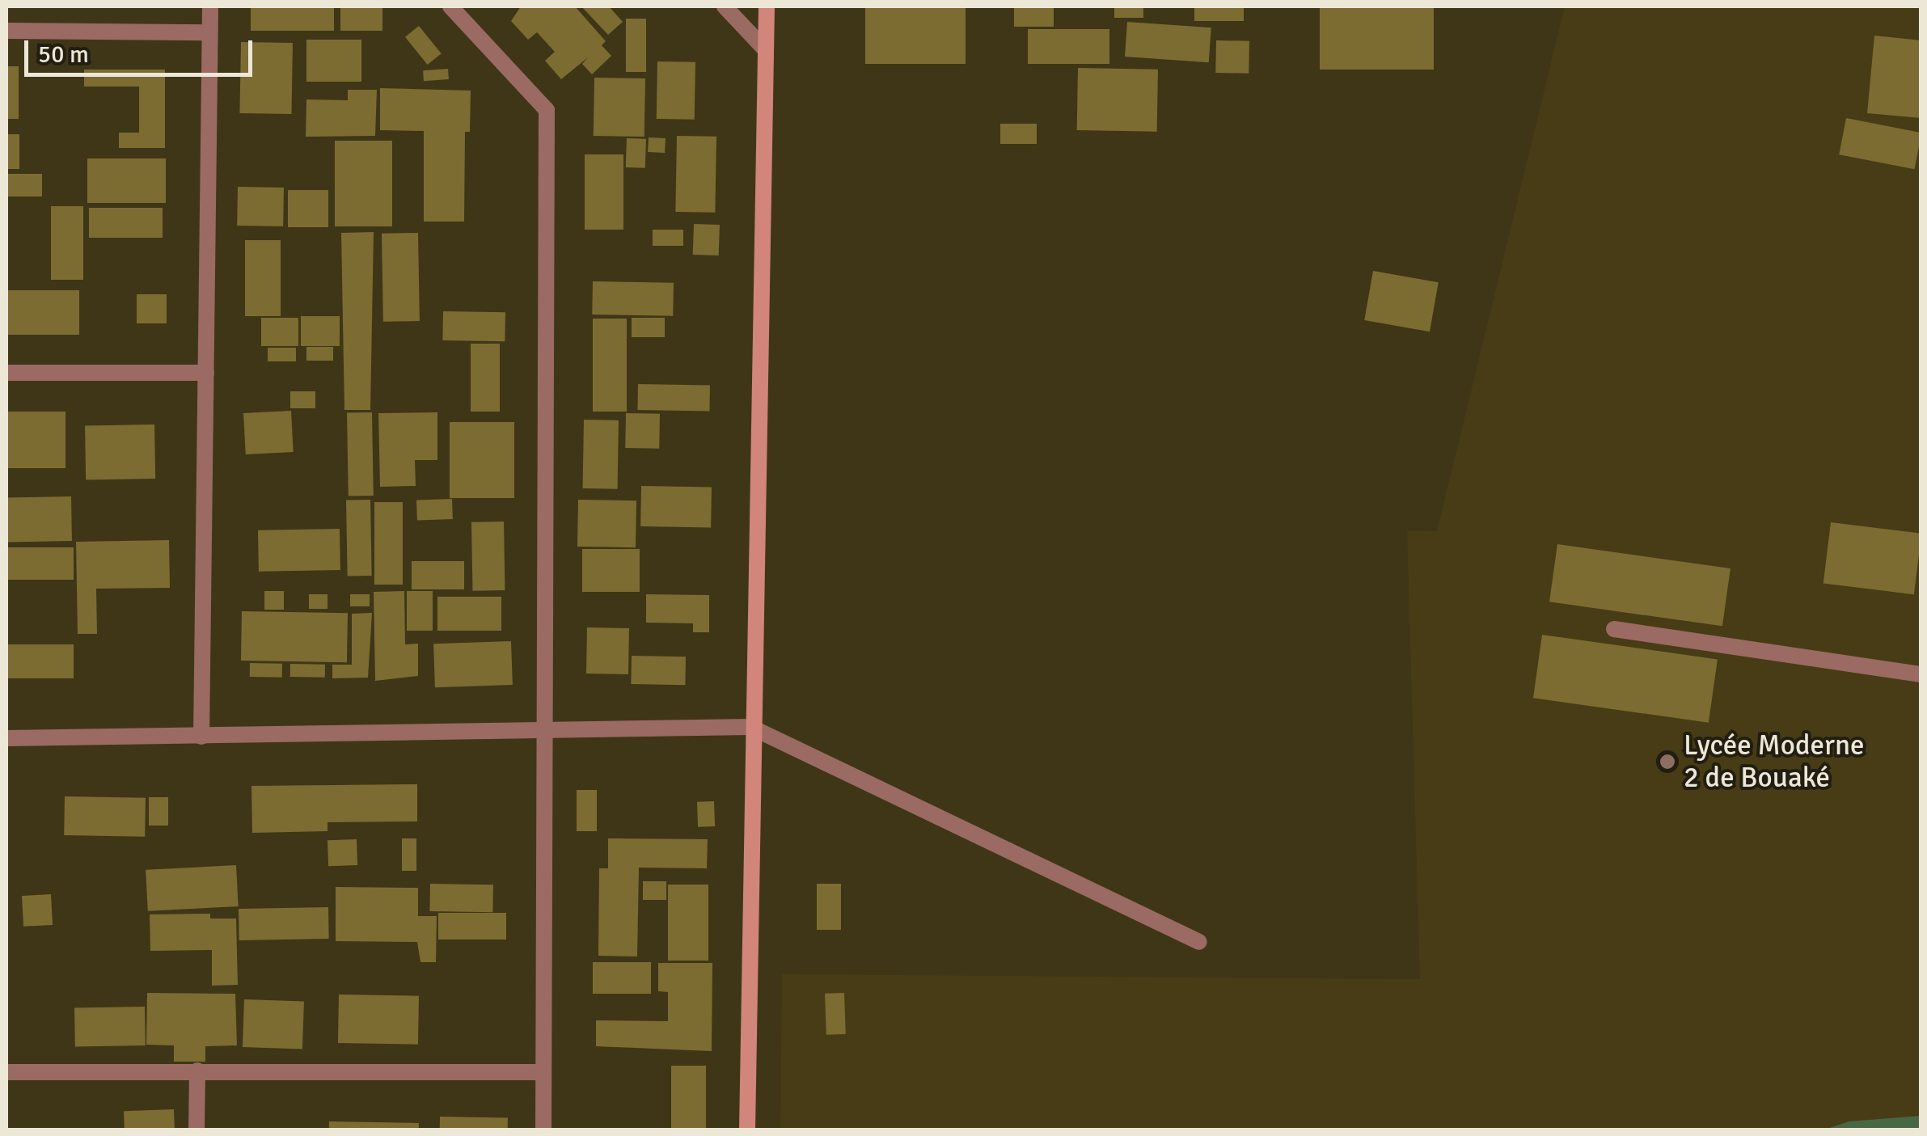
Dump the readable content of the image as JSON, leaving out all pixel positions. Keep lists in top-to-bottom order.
{
  "places": ["Lycée Moderne 2 de Bouaké"],
  "scale_bar": "50 m"
}
